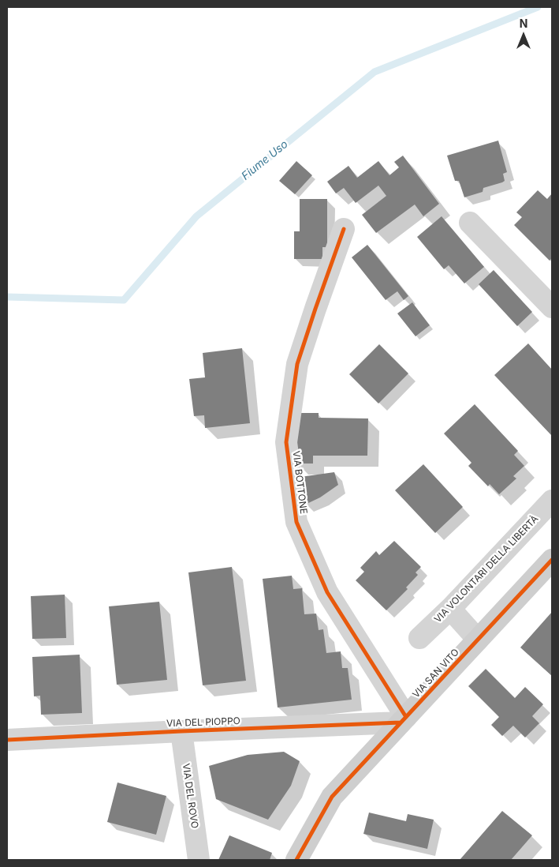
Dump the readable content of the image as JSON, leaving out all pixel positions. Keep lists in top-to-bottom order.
{
  "streets": {
    "street": [
      "VIA BOTTONE",
      "VIA VOLONTARI DELLA LIBERTÀ",
      "VIA SAN VITO",
      "VIA DEL PIOPPO",
      "VIA DEL ROVO"
    ]
  },
  "crossings": [
    ["VIA BOTTONE", "VIA SAN VITO"],
    ["VIA BOTTONE", "VIA DEL PIOPPO"],
    ["VIA SAN VITO", "VIA DEL PIOPPO"],
    ["VIA DEL PIOPPO", "VIA DEL ROVO"]
  ],
  "water": ["Fiume Uso"],
  "north": "top"
}
